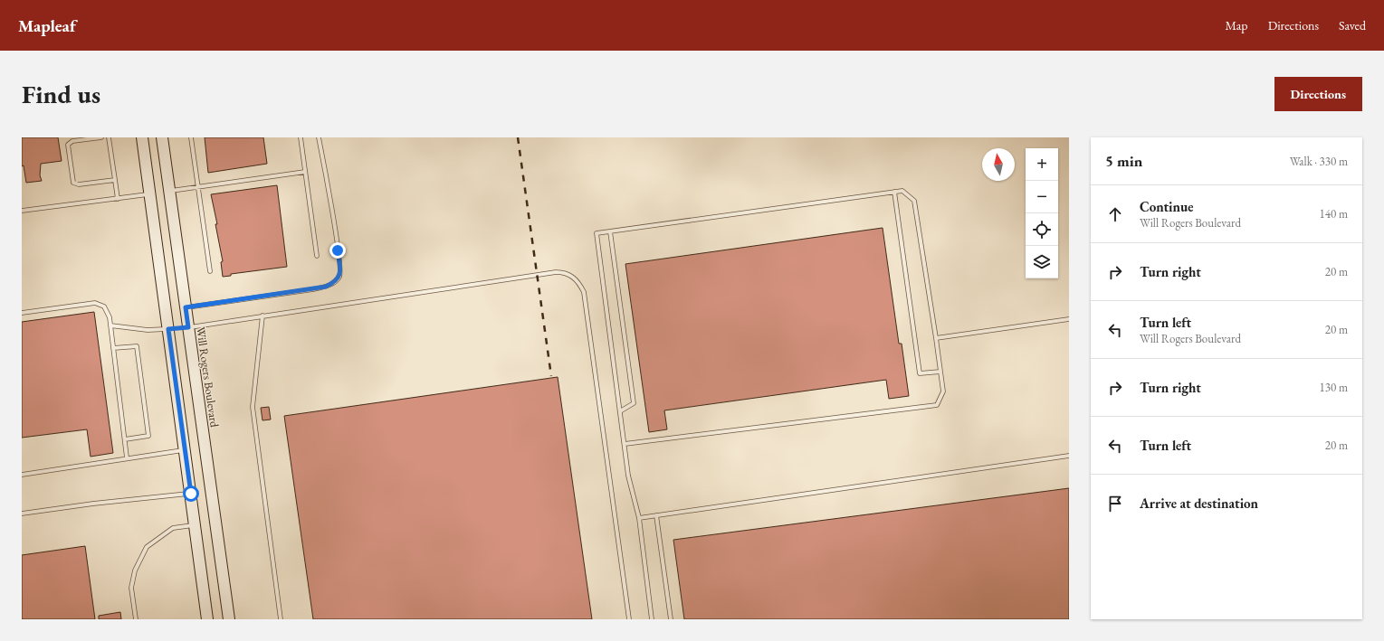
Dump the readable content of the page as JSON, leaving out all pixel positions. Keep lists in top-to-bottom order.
{
  "streets": {
    "main road": ["Will Rogers Boulevard"]
  },
  "north": "top",
  "page": {
    "header": "Mapleaf",
    "nav": ["Map", "Directions", "Saved"],
    "buttons": "Directions",
    "title": "Find us",
    "heading": ["5 min", "Walk · 330 m"],
    "map_buttons": ["+", "−"],
    "list": [
      ["Continue", "Will Rogers Boulevard", "140 m"],
      ["Turn right", "20 m"],
      ["Turn left", "Will Rogers Boulevard", "20 m"],
      ["Turn right", "130 m"],
      ["Turn left", "20 m"],
      "Arrive at destination"
    ]
  }
}
